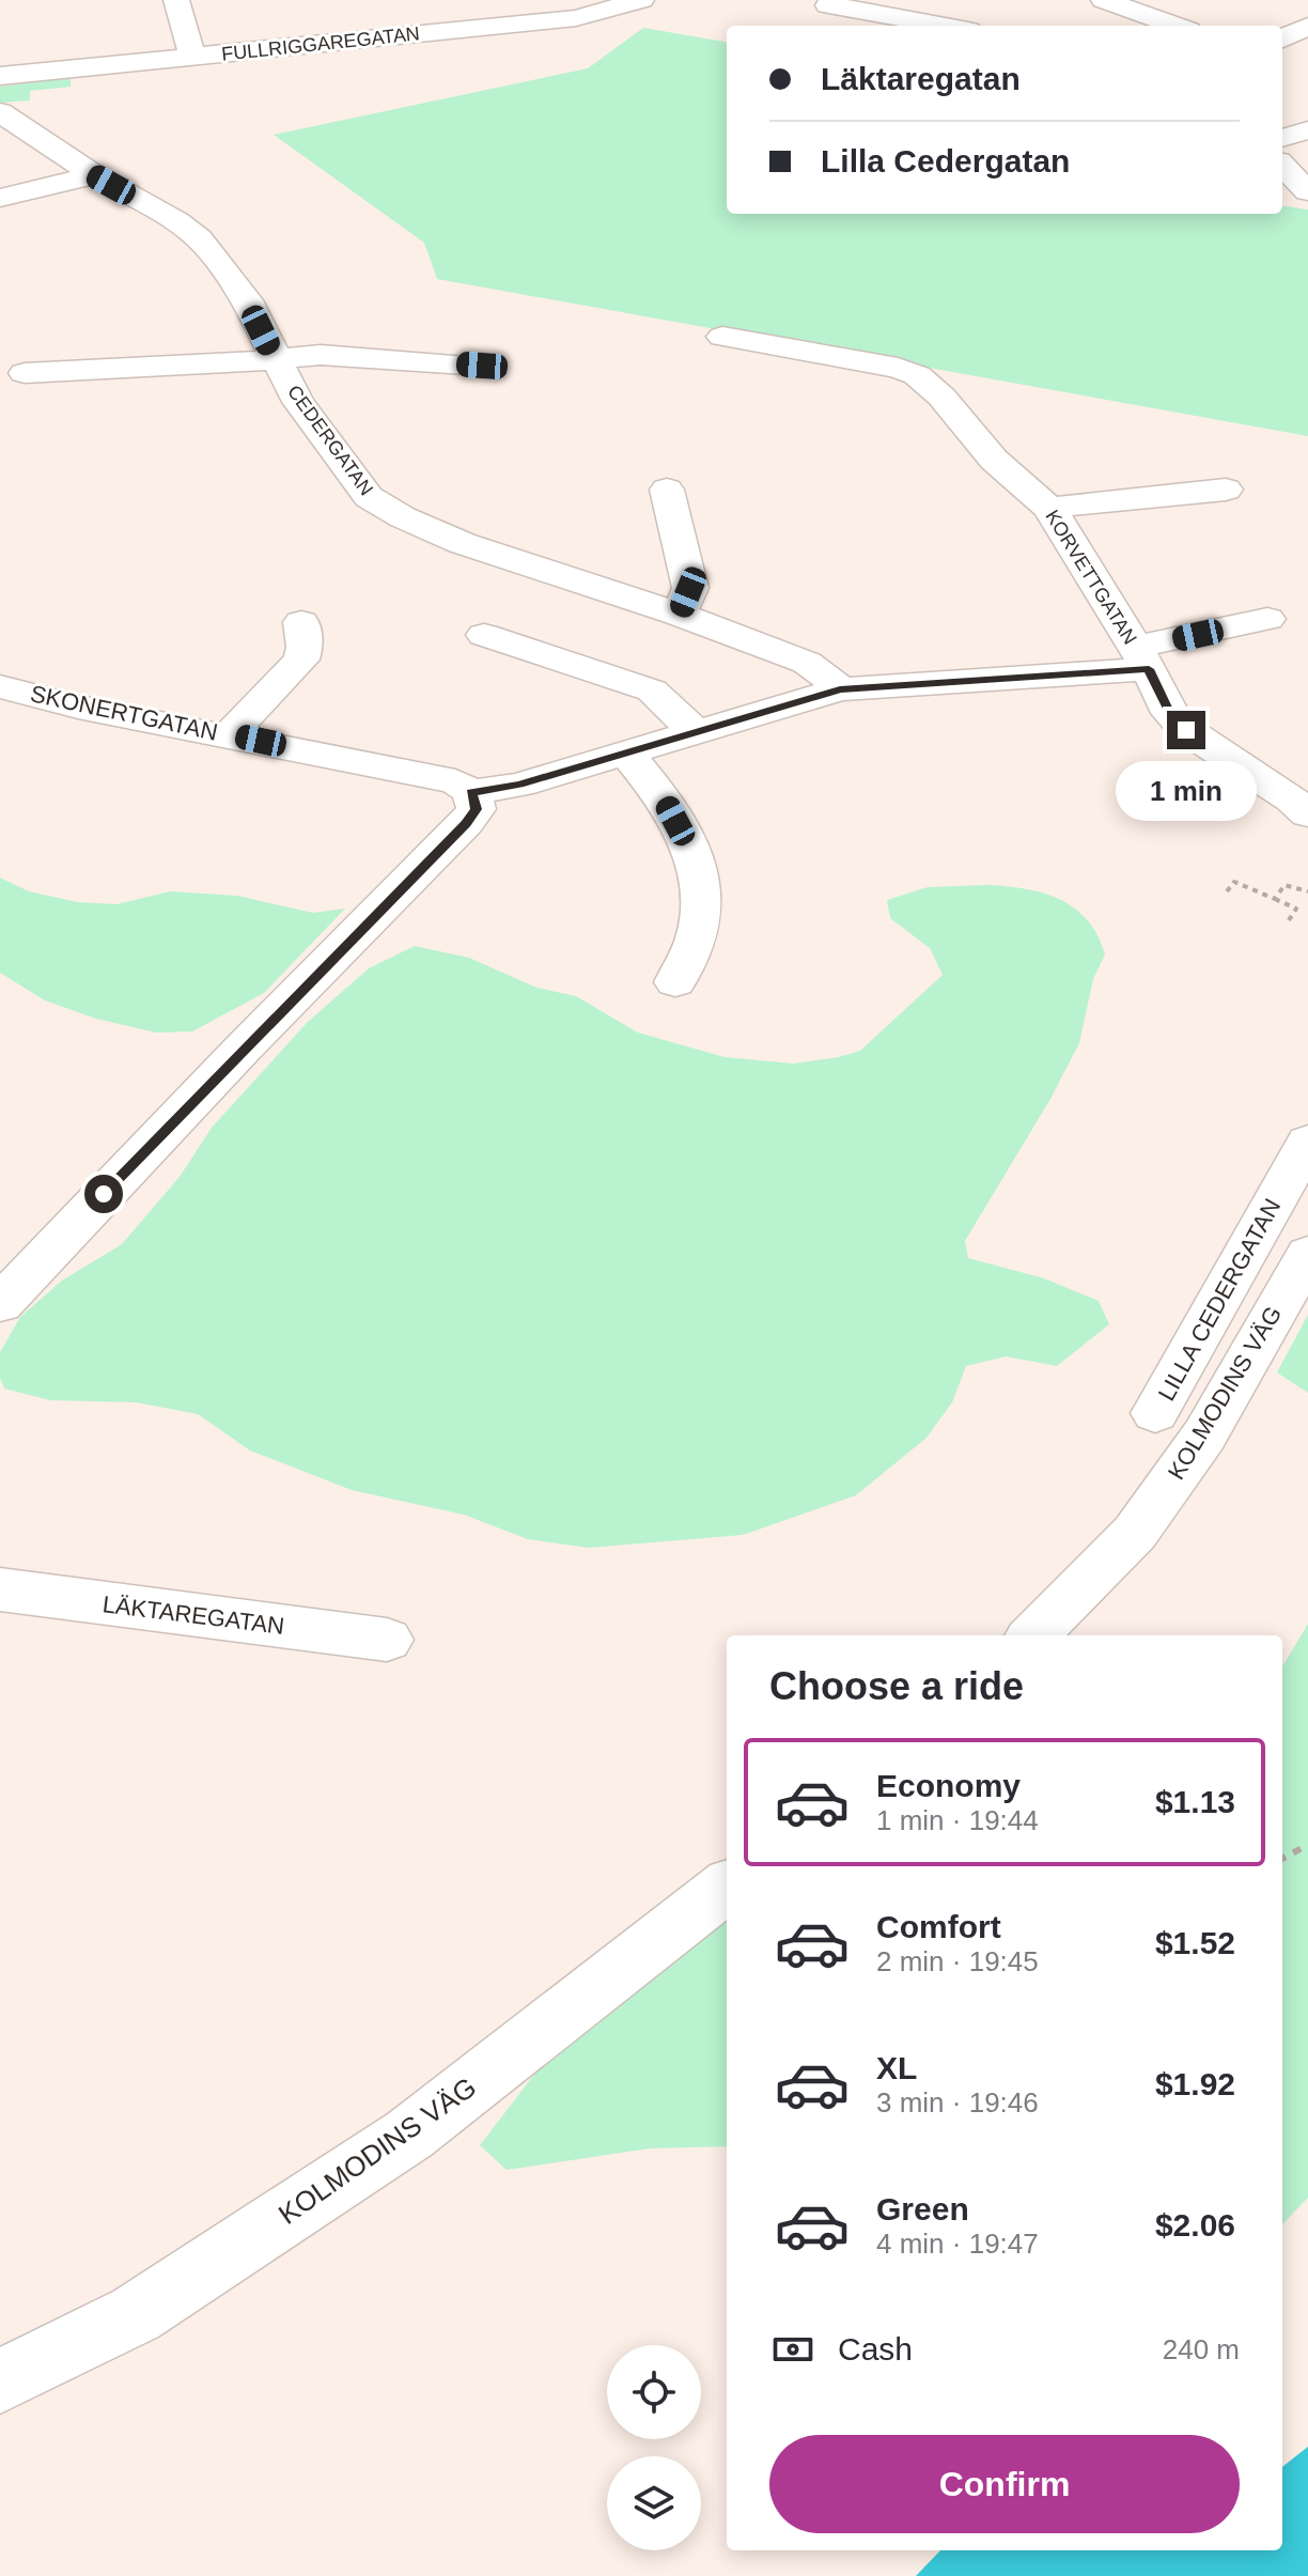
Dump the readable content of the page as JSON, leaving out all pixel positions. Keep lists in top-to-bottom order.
{
  "streets": {
    "street": [
      "FULLRIGGAREGATAN",
      "CEDERGATAN",
      "KORVETTGATAN",
      "SKONERTGATAN",
      "LILLA CEDERGATAN",
      "KOLMODINS VÄG",
      "LÄKTAREGATAN"
    ]
  },
  "page": {
    "banner": ["Läktaregatan", "Lilla Cedergatan"],
    "bubble": "1 min",
    "heading": "Choose a ride",
    "list": [
      {
        "name": "Economy",
        "note": "1 min · 19:44",
        "value": "$1.13"
      },
      {
        "name": "Comfort",
        "note": "2 min · 19:45",
        "value": "$1.52"
      },
      {
        "name": "XL",
        "note": "3 min · 19:46",
        "value": "$1.92"
      },
      {
        "name": "Green",
        "note": "4 min · 19:47",
        "value": "$2.06"
      }
    ],
    "pay": ["Cash", "240 m"],
    "buttons": "Confirm"
  }
}
